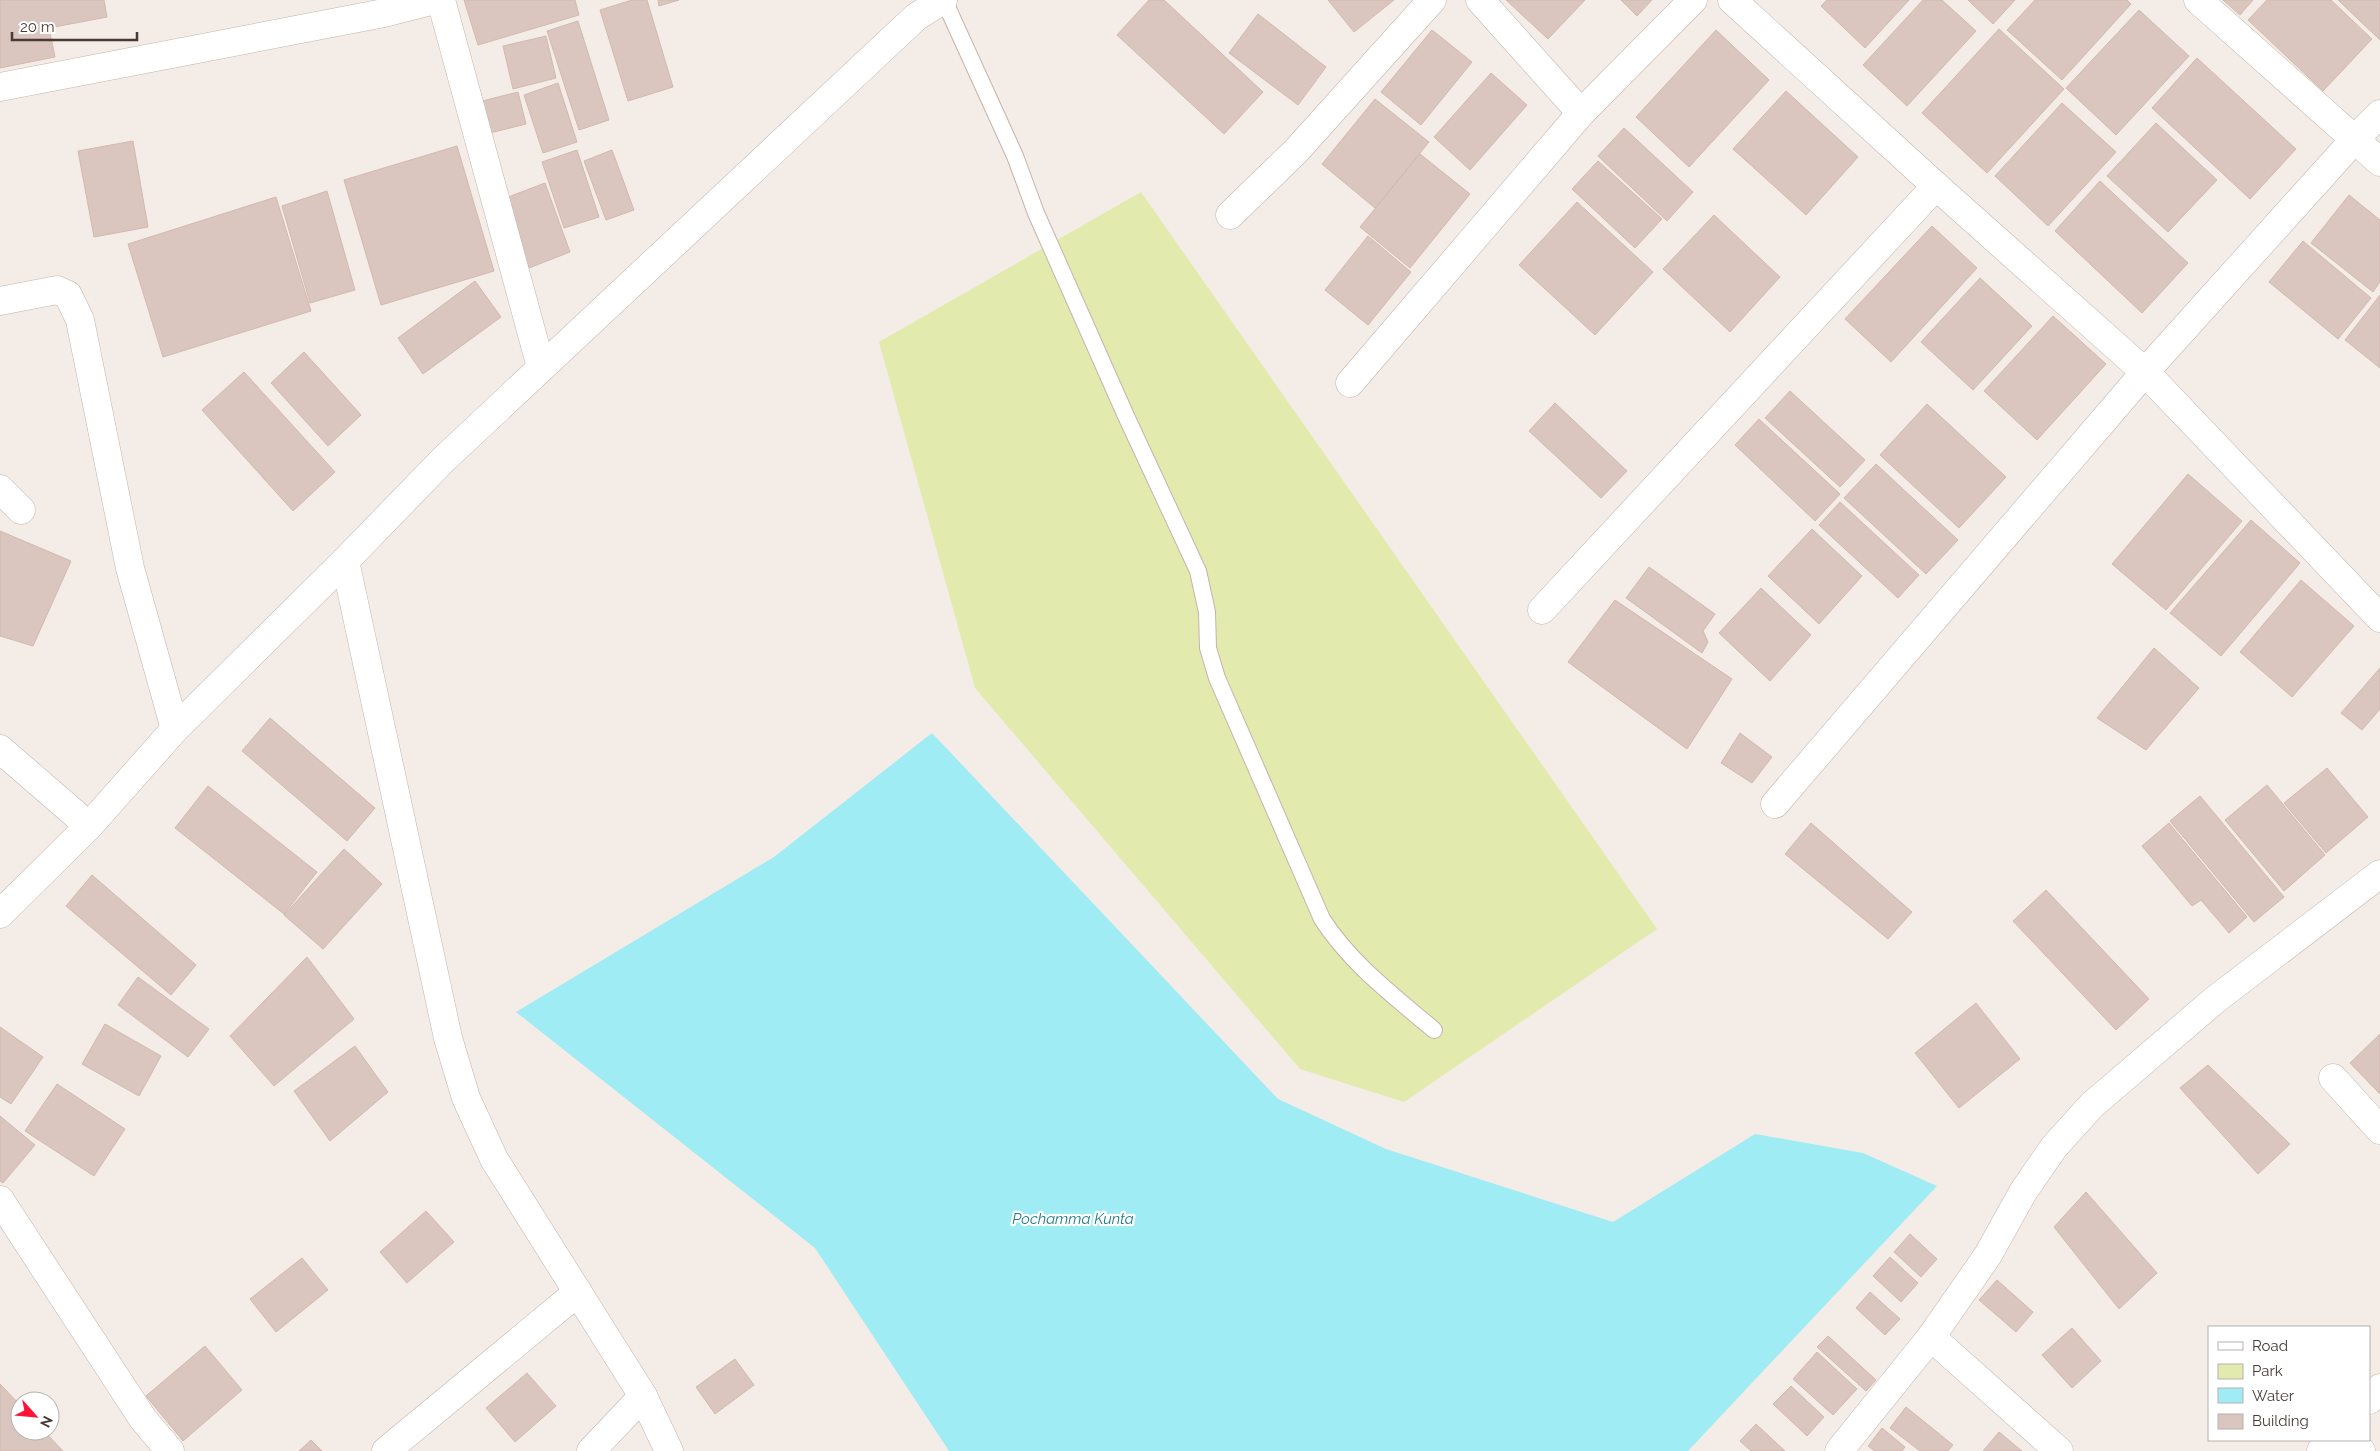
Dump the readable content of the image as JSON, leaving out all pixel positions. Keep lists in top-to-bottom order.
{
  "water": ["Pochamma Kunta"],
  "legend": [
    "Road",
    "Park",
    "Water",
    "Building"
  ],
  "scale_bar": "20 m",
  "north": "bottom right"
}
